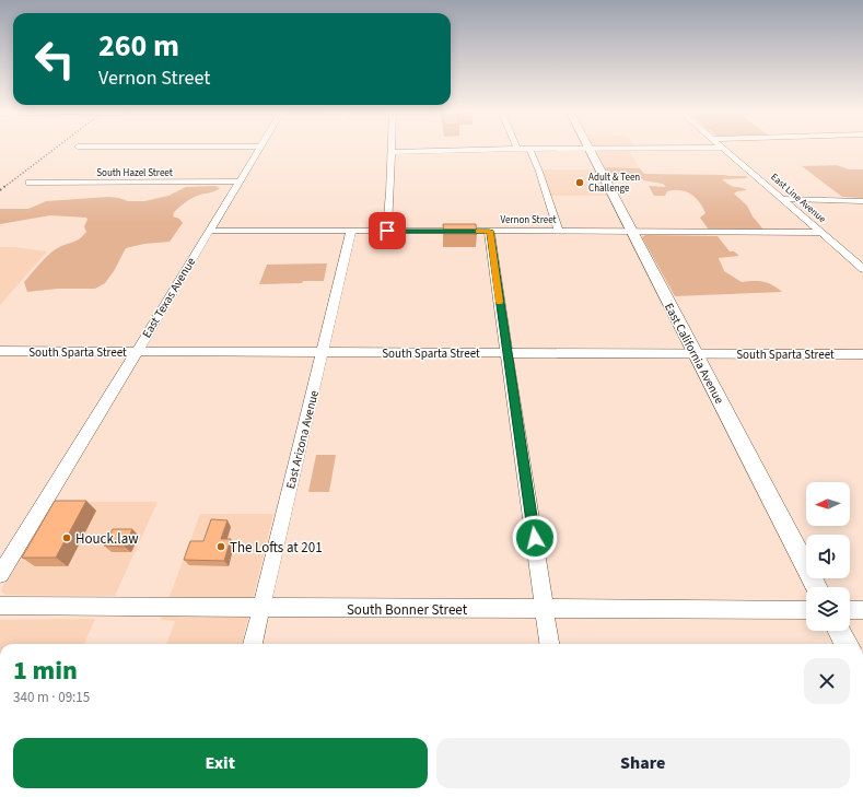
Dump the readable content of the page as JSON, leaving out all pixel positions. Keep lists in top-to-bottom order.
{
  "streets": {
    "main road": ["East California Avenue"],
    "street": [
      "South Hazel Street",
      "East Line Avenue",
      "Vernon Street",
      "East Texas Avenue",
      "South Sparta Street",
      "East Arizona Avenue",
      "South Bonner Street"
    ]
  },
  "crossings": [
    ["South Hazel Street", "East Texas Avenue"],
    ["East Line Avenue", "Vernon Street"],
    ["Vernon Street", "East Texas Avenue"],
    ["Vernon Street", "East California Avenue"],
    ["Vernon Street", "East Arizona Avenue"],
    ["East Texas Avenue", "South Sparta Street"],
    ["South Sparta Street", "East California Avenue"],
    ["South Sparta Street", "East Arizona Avenue"],
    ["East Arizona Avenue", "South Bonner Street"]
  ],
  "places": ["Adult & Teen Challenge", "Houck.law", "The Lofts at 201"],
  "north": "left",
  "page": {
    "turn": ["260 m", "Vernon Street"],
    "heading": ["1 min", "340 m · 09:15"],
    "buttons": ["Exit", "Share"]
  }
}
